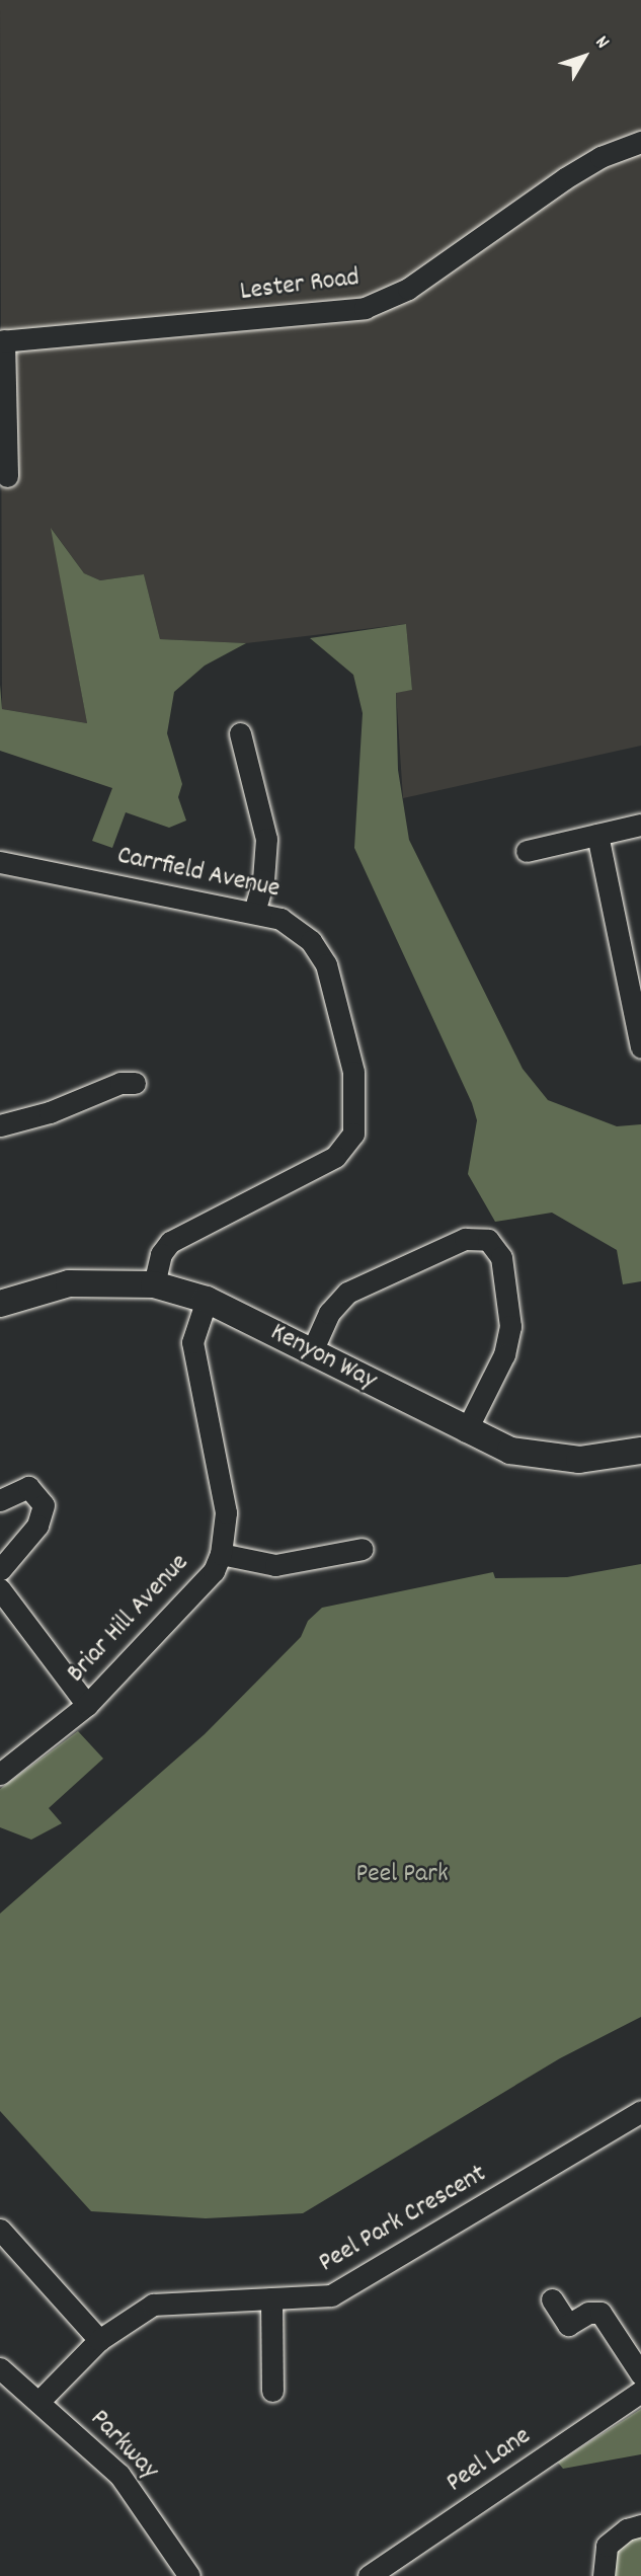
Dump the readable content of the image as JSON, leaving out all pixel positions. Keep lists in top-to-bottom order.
{
  "streets": {
    "street": [
      "Lester Road",
      "Carrfield Avenue",
      "Kenyon Way",
      "Briar Hill Avenue",
      "Peel Park Crescent",
      "Parkway",
      "Peel Lane"
    ]
  },
  "crossings": [
    ["Carrfield Avenue", "Kenyon Way"],
    ["Kenyon Way", "Briar Hill Avenue"],
    ["Peel Park Crescent", "Parkway"]
  ],
  "parks": ["Peel Park"],
  "north": "top right"
}
